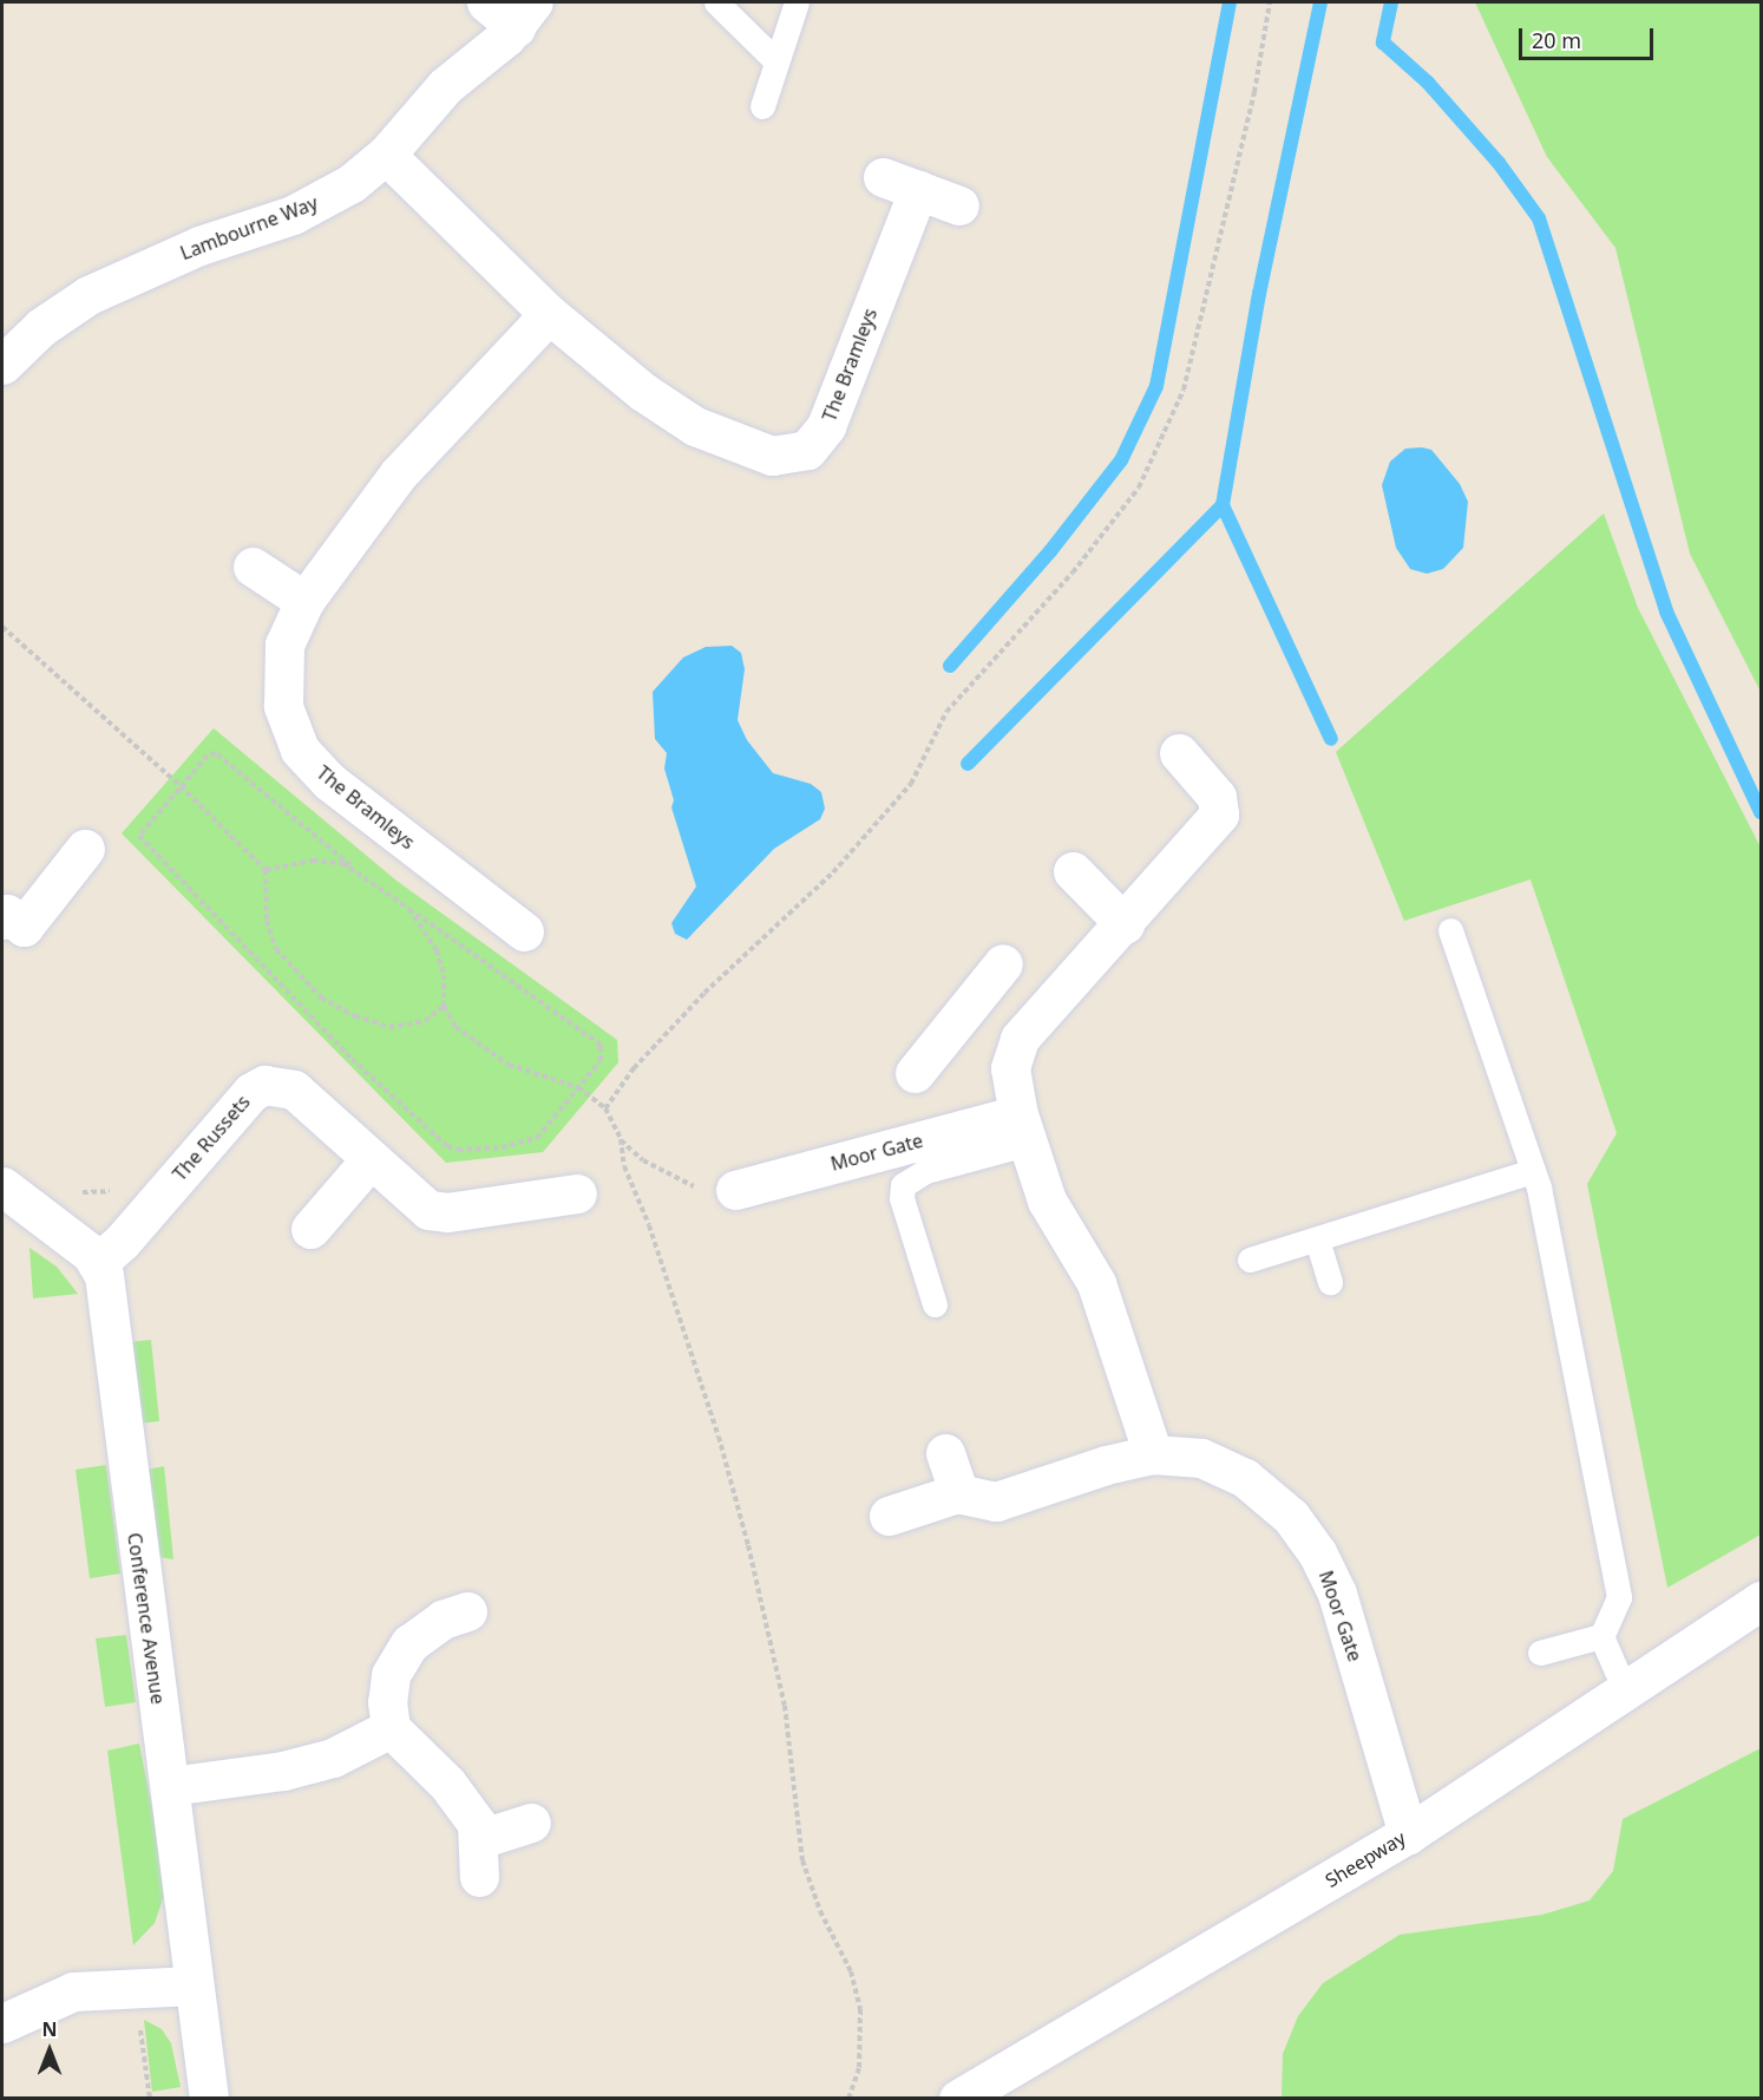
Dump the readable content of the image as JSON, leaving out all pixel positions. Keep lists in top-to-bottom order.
{
  "streets": {
    "street": [
      "Lambourne Way",
      "The Bramleys",
      "The Russets",
      "Moor Gate",
      "Conference Avenue",
      "Sheepway"
    ]
  },
  "crossings": [
    ["Lambourne Way", "The Bramleys"],
    ["The Russets", "Conference Avenue"],
    ["Moor Gate", "Sheepway"]
  ],
  "scale_bar": "20 m",
  "north": "top"
}
